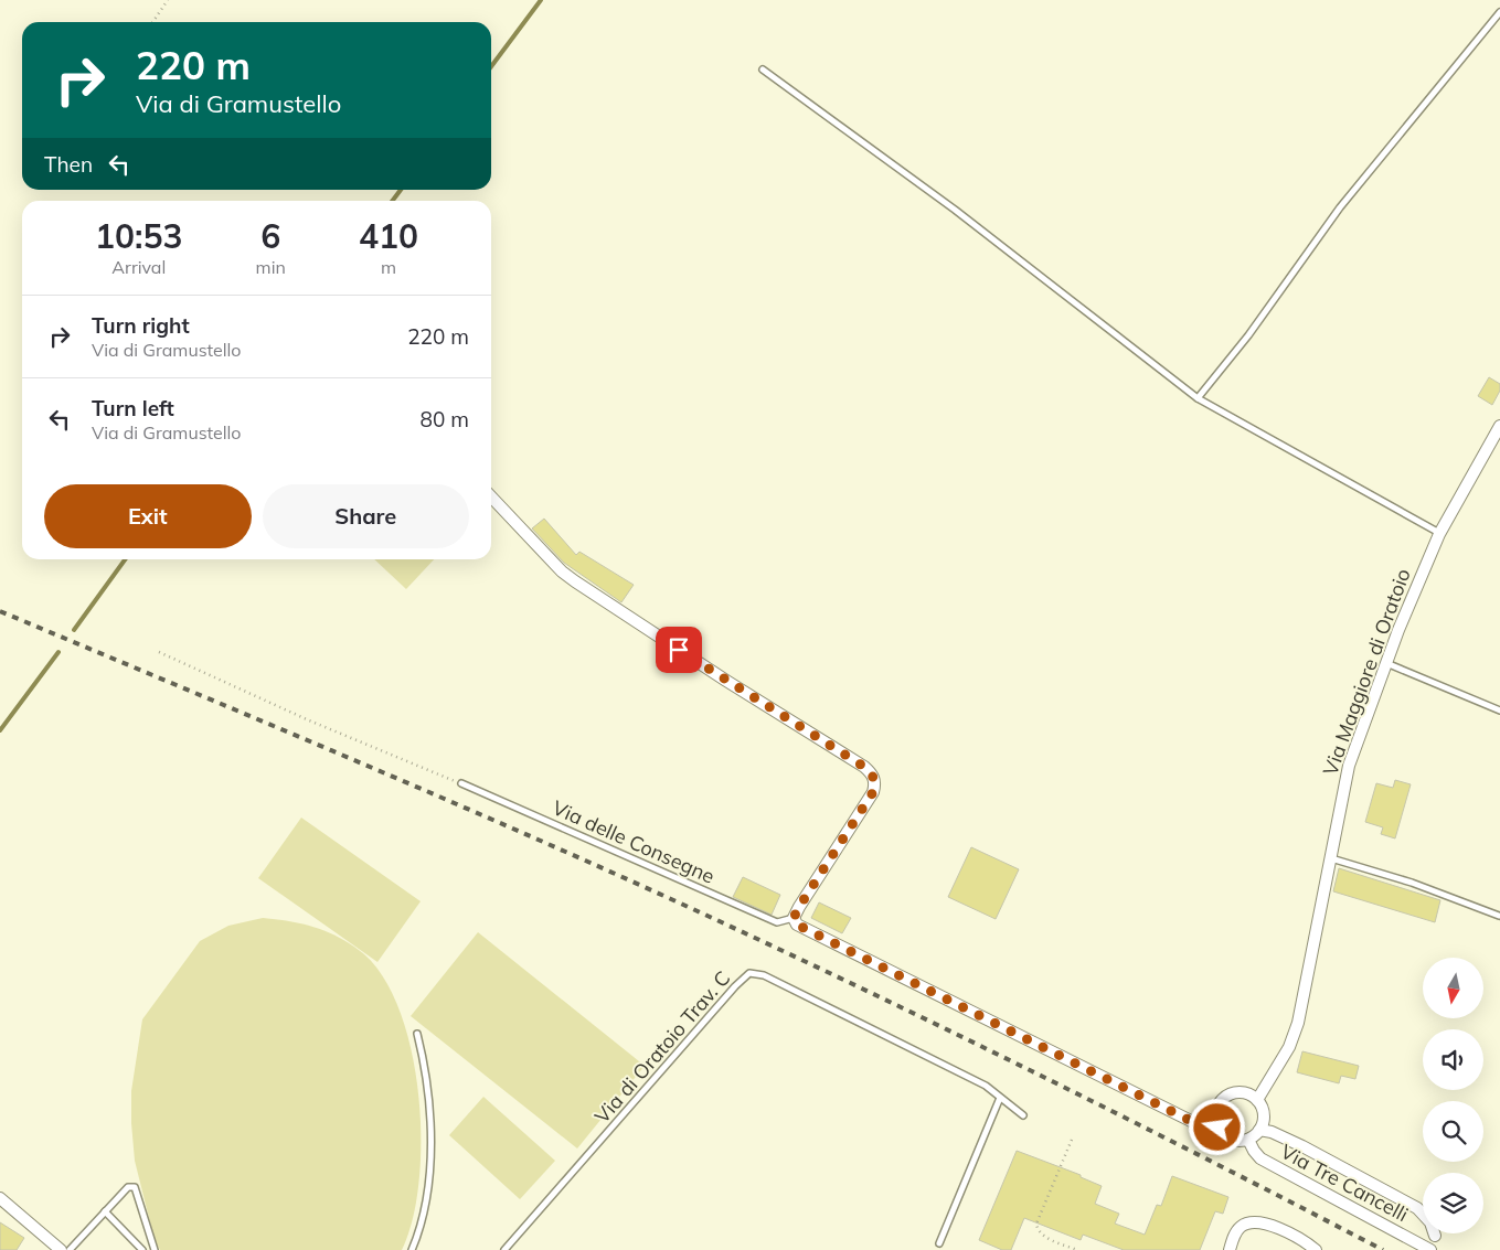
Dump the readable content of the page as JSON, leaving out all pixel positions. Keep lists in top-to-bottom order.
{
  "streets": {
    "street": ["Via Maggiore di Oratoio", "Via Tre Cancelli"],
    "lane": ["Via delle Consegne", "Via di Oratoio Trav. C"]
  },
  "crossings": [
    ["Via Maggiore di Oratoio", "Via Tre Cancelli"]
  ],
  "north": "bottom",
  "page": {
    "turn": ["220 m", "Via di Gramustello"],
    "then": "Then",
    "eta": [
      "10:53",
      "Arrival",
      "6",
      "min",
      "410",
      "m"
    ],
    "list": [
      {
        "name": "Turn right",
        "note": "Via di Gramustello",
        "value": "220 m"
      },
      {
        "name": "Turn left",
        "note": "Via di Gramustello",
        "value": "80 m"
      }
    ],
    "buttons": ["Exit", "Share"]
  }
}
